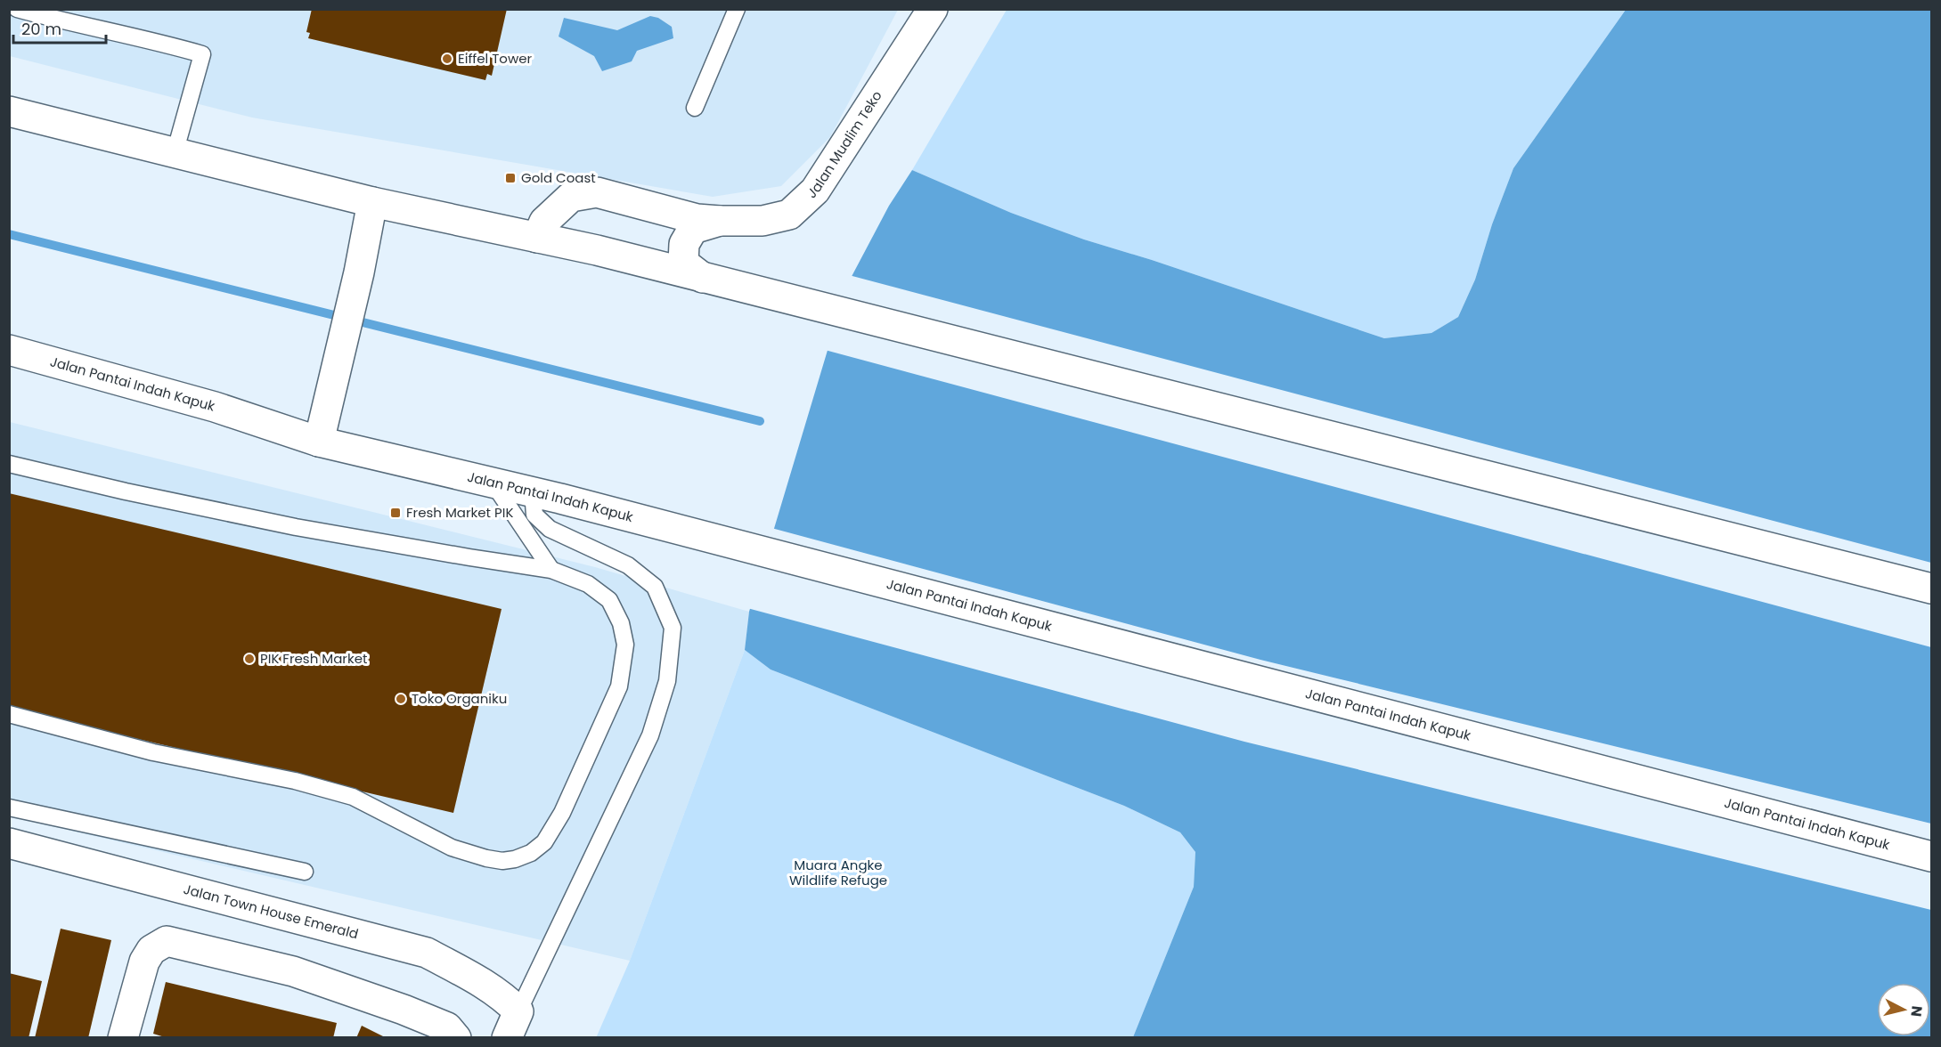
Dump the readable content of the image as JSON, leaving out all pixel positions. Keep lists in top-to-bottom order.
{
  "streets": {
    "main road": ["Jalan Mualim Teko", "Jalan Pantai Indah Kapuk", "Jalan Town House Emerald"]
  },
  "parks": ["Muara Angke Wildlife Refuge"],
  "places": {
    "other": ["Eiffel Tower", "PIK Fresh Market", "Toko Organiku"],
    "transit": ["Gold Coast", "Fresh Market PIK"]
  },
  "scale_bar": "20 m",
  "north": "right"
}
